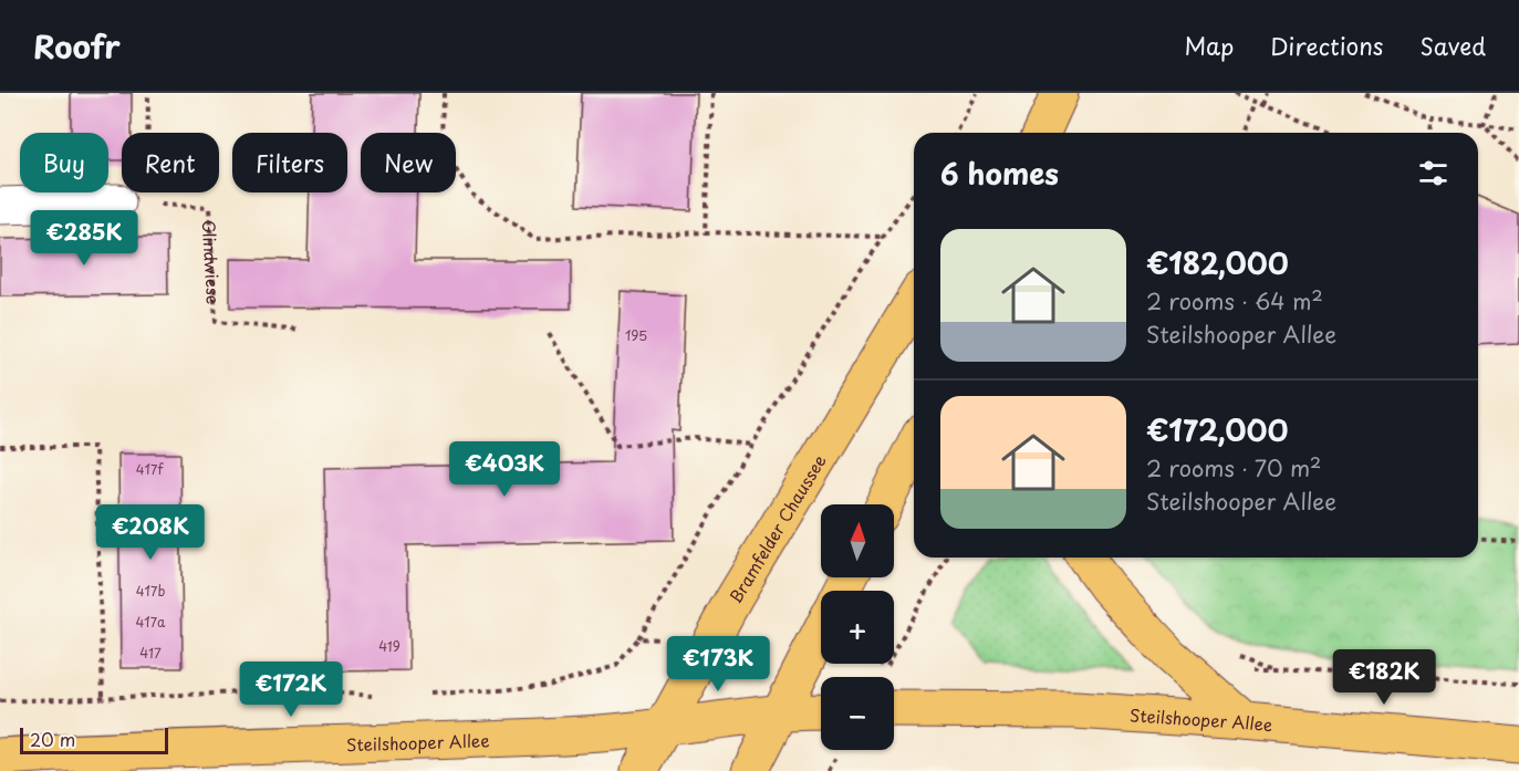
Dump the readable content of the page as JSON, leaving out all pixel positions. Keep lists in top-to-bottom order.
{
  "streets": {
    "main road": ["Bramfelder Chaussee", "Steilshooper Allee"],
    "path": ["Glindwiese"]
  },
  "crossings": [
    ["Bramfelder Chaussee", "Steilshooper Allee"]
  ],
  "house_numbers": [
    "195",
    "417f",
    "417b",
    "417a",
    "419",
    "417"
  ],
  "scale_bar": "20 m",
  "north": "top",
  "page": {
    "header": "Roofr",
    "nav": ["Map", "Directions", "Saved"],
    "chip": [
      "Buy",
      "Rent",
      "Filters",
      "New"
    ],
    "heading": "6 homes",
    "price": [
      "€285K",
      "€403K",
      "€208K",
      "€173K",
      "€182K",
      "€172K"
    ],
    "list": [
      {
        "name": "€182,000",
        "note": "2 rooms · 64 m² · Steilshooper Allee"
      },
      {
        "name": "€172,000",
        "note": "2 rooms · 70 m² · Steilshooper Allee"
      }
    ],
    "map_buttons": ["+", "−"],
    "scale": "20 m"
  }
}
